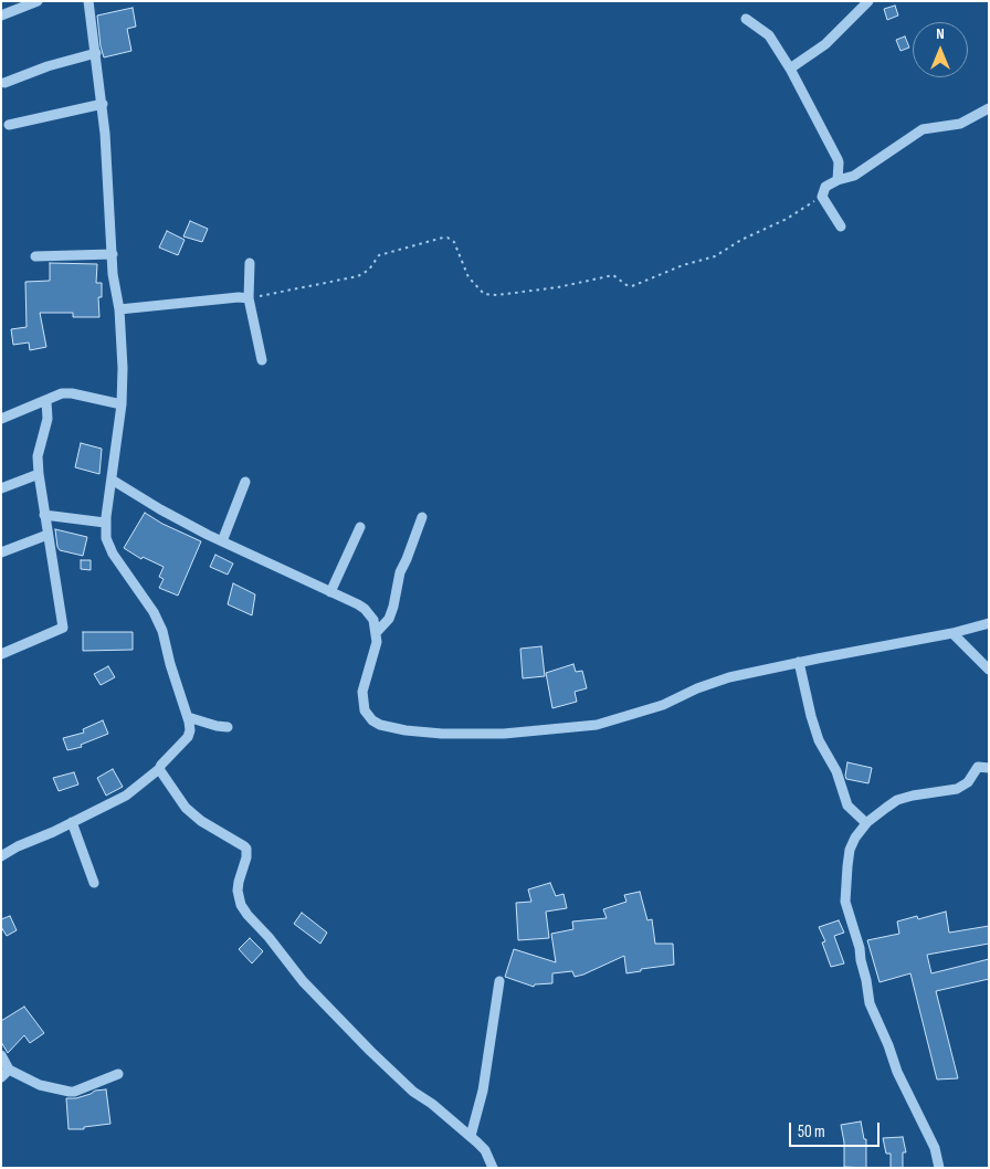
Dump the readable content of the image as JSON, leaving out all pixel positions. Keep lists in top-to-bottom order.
{
  "scale_bar": "50 m",
  "north": "top"
}
